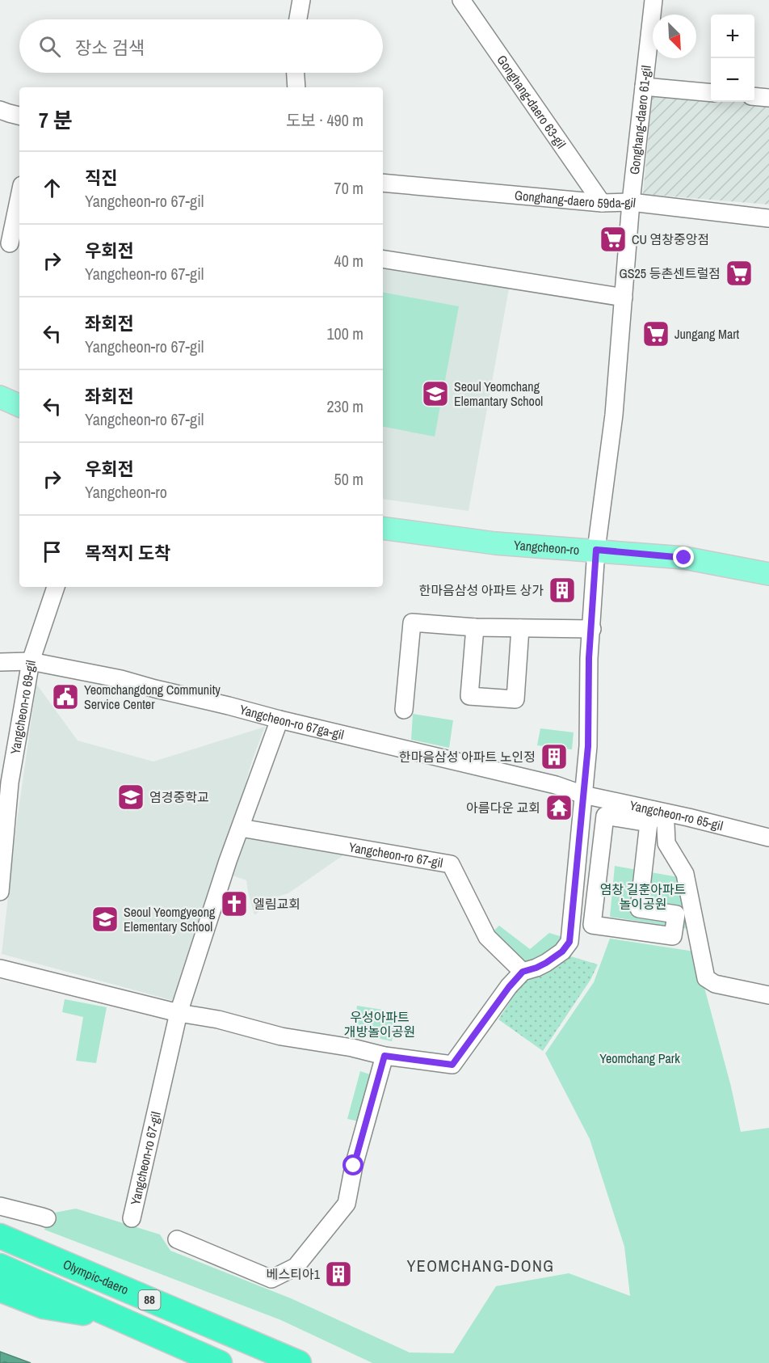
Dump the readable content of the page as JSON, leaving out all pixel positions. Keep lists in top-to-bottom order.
{
  "streets": {
    "highway": ["Olympic-daero", "88"],
    "main road": ["Yangcheon-ro"],
    "street": [
      "Gonghang-daero 63-gil",
      "Gonghang-daero 61-gil",
      "Gonghang-daero 59da-gil",
      "Yangcheon-ro 69-gil",
      "Yangcheon-ro 67ga-gil",
      "Yangcheon-ro 65-gil",
      "Yangcheon-ro 67-gil"
    ]
  },
  "crossings": [
    ["Gonghang-daero 63-gil", "Gonghang-daero 59da-gil"],
    ["Gonghang-daero 61-gil", "Gonghang-daero 59da-gil"],
    ["Gonghang-daero 61-gil", "Yangcheon-ro"],
    ["Yangcheon-ro 69-gil", "Yangcheon-ro 67ga-gil"],
    ["Yangcheon-ro 67ga-gil", "Yangcheon-ro 65-gil"],
    ["Yangcheon-ro 67ga-gil", "Yangcheon-ro 67-gil"]
  ],
  "districts": ["YEOMCHANG-DONG"],
  "parks": ["염창 길훈아파트 놀이공원", "우성아파트 개방놀이공원", "Yeomchang Park"],
  "places": {
    "supermarket": ["CU 염창중앙점", "GS25 등촌센트럴점", "Jungang Mart"],
    "school or university": ["Seoul Yeomchang Elemantary School", "염경중학교", "Seoul Yeomgyeong Elementary School"],
    "building": ["한마음삼성 아파트 상가", "한마음삼성 아파트 노인정", "베스티아1"],
    "public building": ["Yeomchangdong Community Service Center"],
    "temple": ["아름다운 교회"],
    "church": ["엘림교회"]
  },
  "north": "bottom right",
  "page": {
    "map_buttons": ["+", "−"],
    "search": "장소 검색",
    "heading": ["7 분", "도보 · 490 m"],
    "list": [
      ["직진", "Yangcheon-ro 67-gil", "70 m"],
      ["우회전", "Yangcheon-ro 67-gil", "40 m"],
      ["좌회전", "Yangcheon-ro 67-gil", "100 m"],
      ["좌회전", "Yangcheon-ro 67-gil", "230 m"],
      ["우회전", "Yangcheon-ro", "50 m"],
      "목적지 도착"
    ]
  }
}
